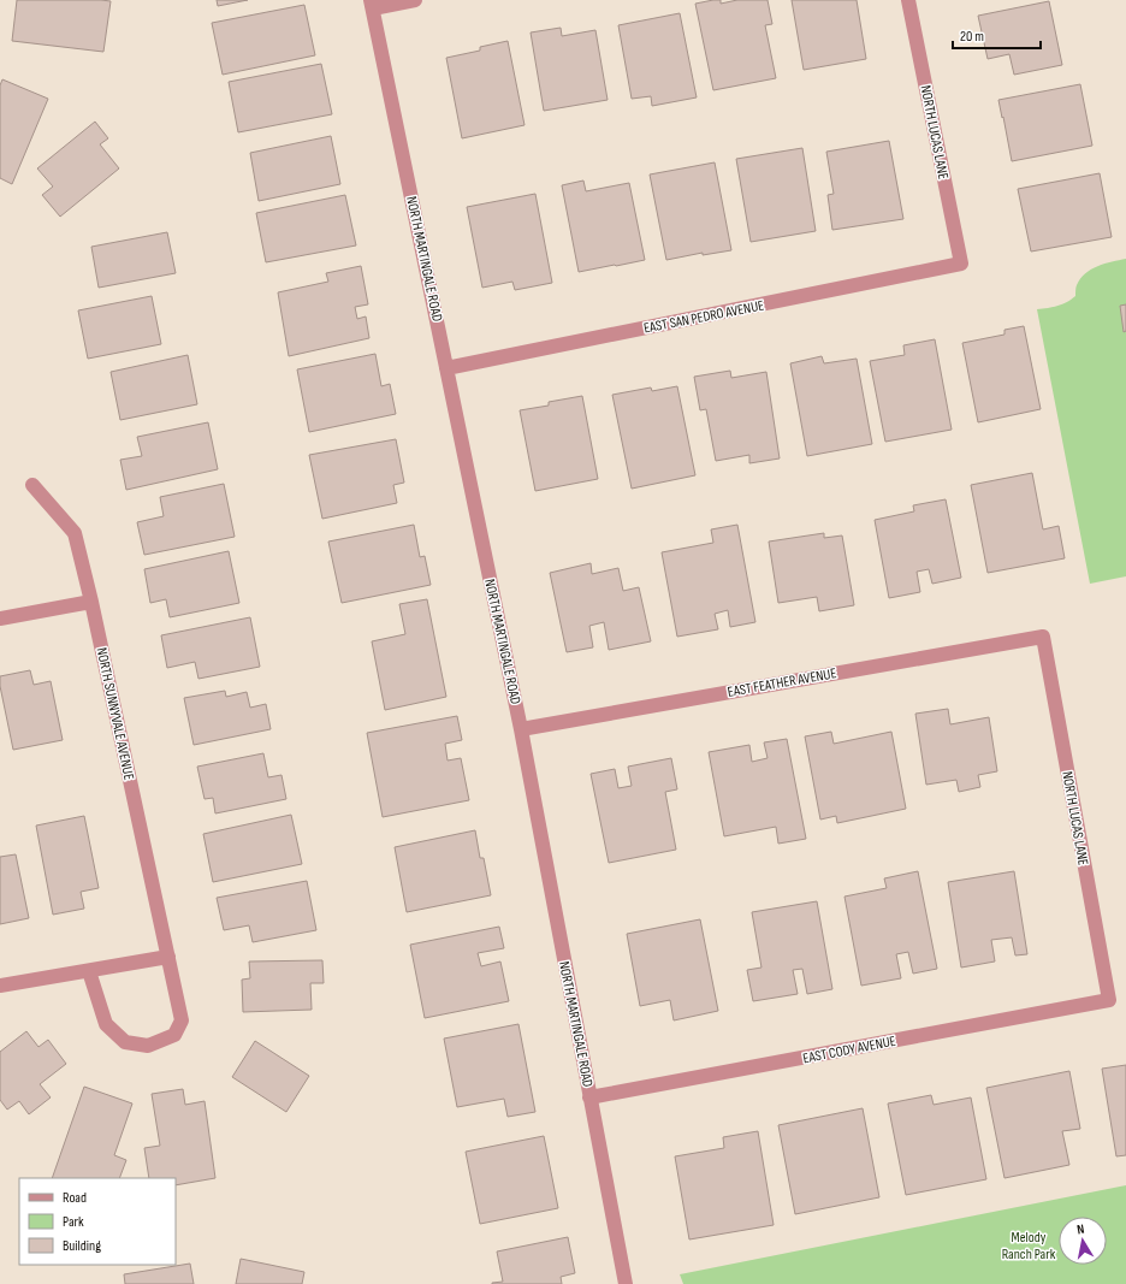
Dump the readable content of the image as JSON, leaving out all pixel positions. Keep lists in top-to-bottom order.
{
  "streets": {
    "street": [
      "NORTH LUCAS LANE",
      "NORTH MARTINGALE ROAD",
      "EAST SAN PEDRO AVENUE",
      "EAST FEATHER AVENUE",
      "NORTH SUNNYVALE AVENUE",
      "EAST CODY AVENUE"
    ]
  },
  "crossings": [
    ["NORTH LUCAS LANE", "EAST SAN PEDRO AVENUE"],
    ["NORTH LUCAS LANE", "EAST FEATHER AVENUE"],
    ["NORTH LUCAS LANE", "EAST CODY AVENUE"],
    ["NORTH MARTINGALE ROAD", "EAST SAN PEDRO AVENUE"],
    ["NORTH MARTINGALE ROAD", "EAST FEATHER AVENUE"],
    ["NORTH MARTINGALE ROAD", "EAST CODY AVENUE"]
  ],
  "parks": ["Melody Ranch Park"],
  "legend": ["Road", "Park", "Building"],
  "scale_bar": "20 m",
  "north": "top"
}
